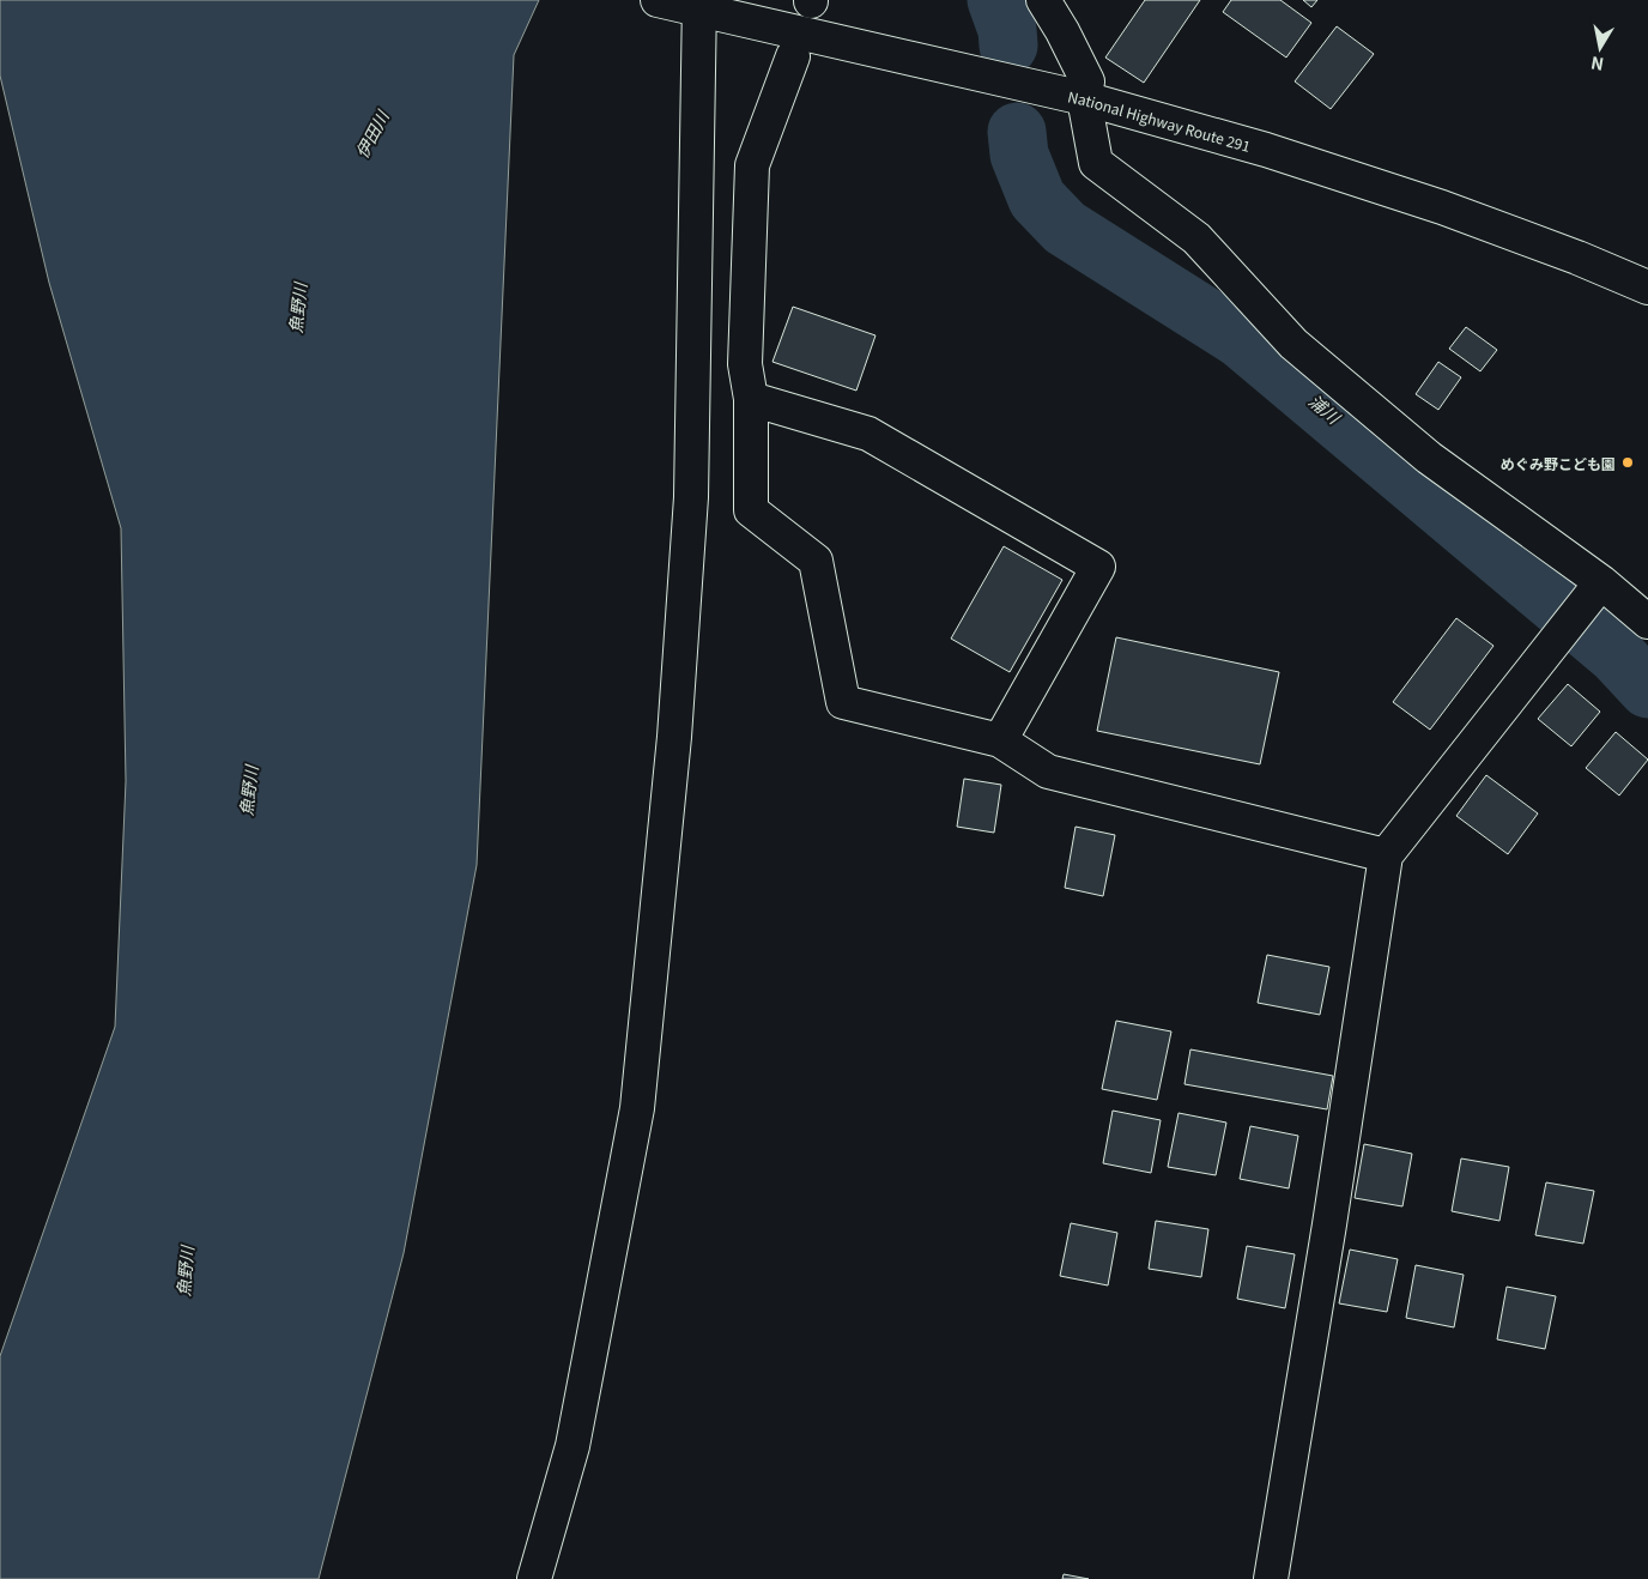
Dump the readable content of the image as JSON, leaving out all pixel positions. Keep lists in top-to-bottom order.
{
  "streets": {
    "main road": ["National Highway Route 291"]
  },
  "water": ["伊田川", "魚野川", "浦川"],
  "places": ["めぐみ野こども園"],
  "north": "bottom"
}
